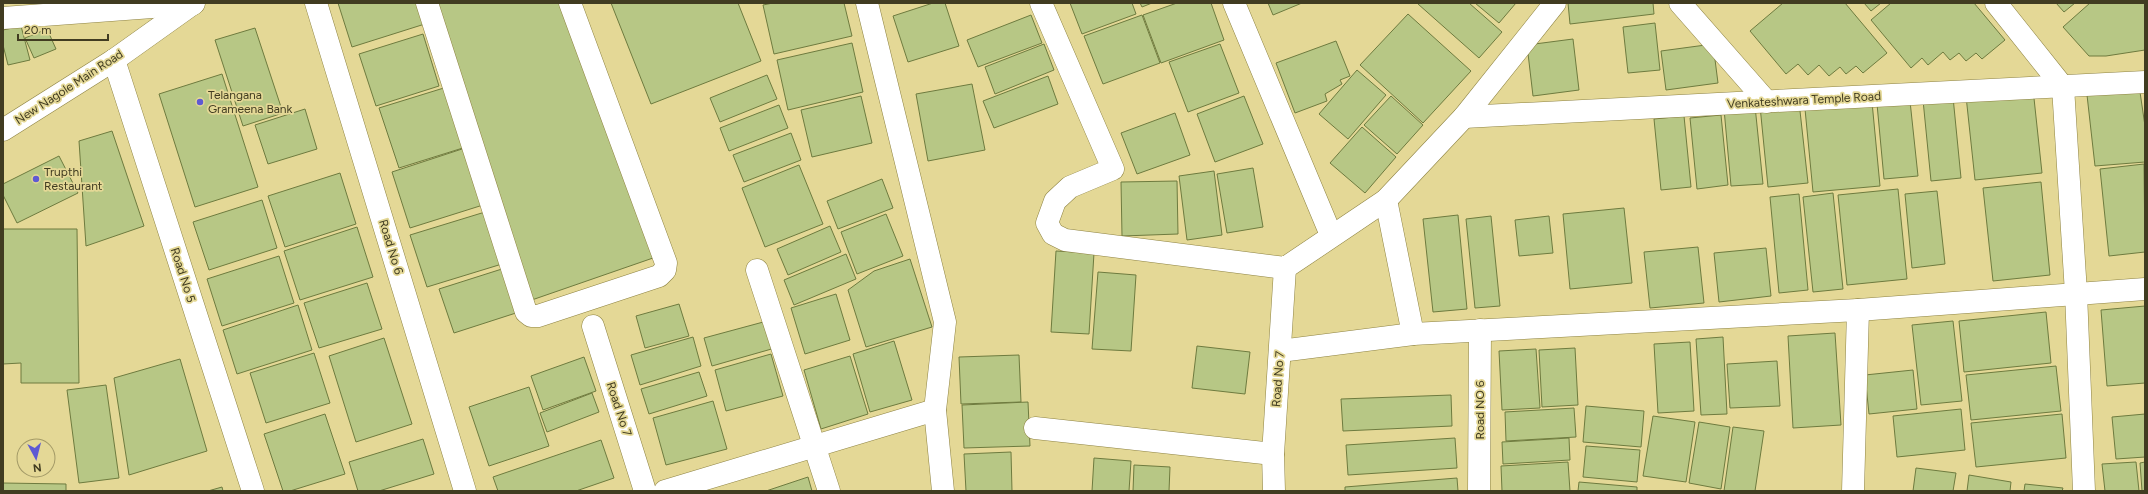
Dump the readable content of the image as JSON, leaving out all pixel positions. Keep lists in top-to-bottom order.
{
  "streets": {
    "street": [
      "New Nagole Main Road",
      "Venkateshwara Temple Road",
      "Road No 6",
      "Road No 5",
      "Road No 7",
      "Road NO 6"
    ]
  },
  "crossings": [
    ["New Nagole Main Road", "Road No 5"]
  ],
  "places": ["Telangana Grameena Bank", "Trupthi Restaurant"],
  "scale_bar": "20 m",
  "north": "bottom"
}
